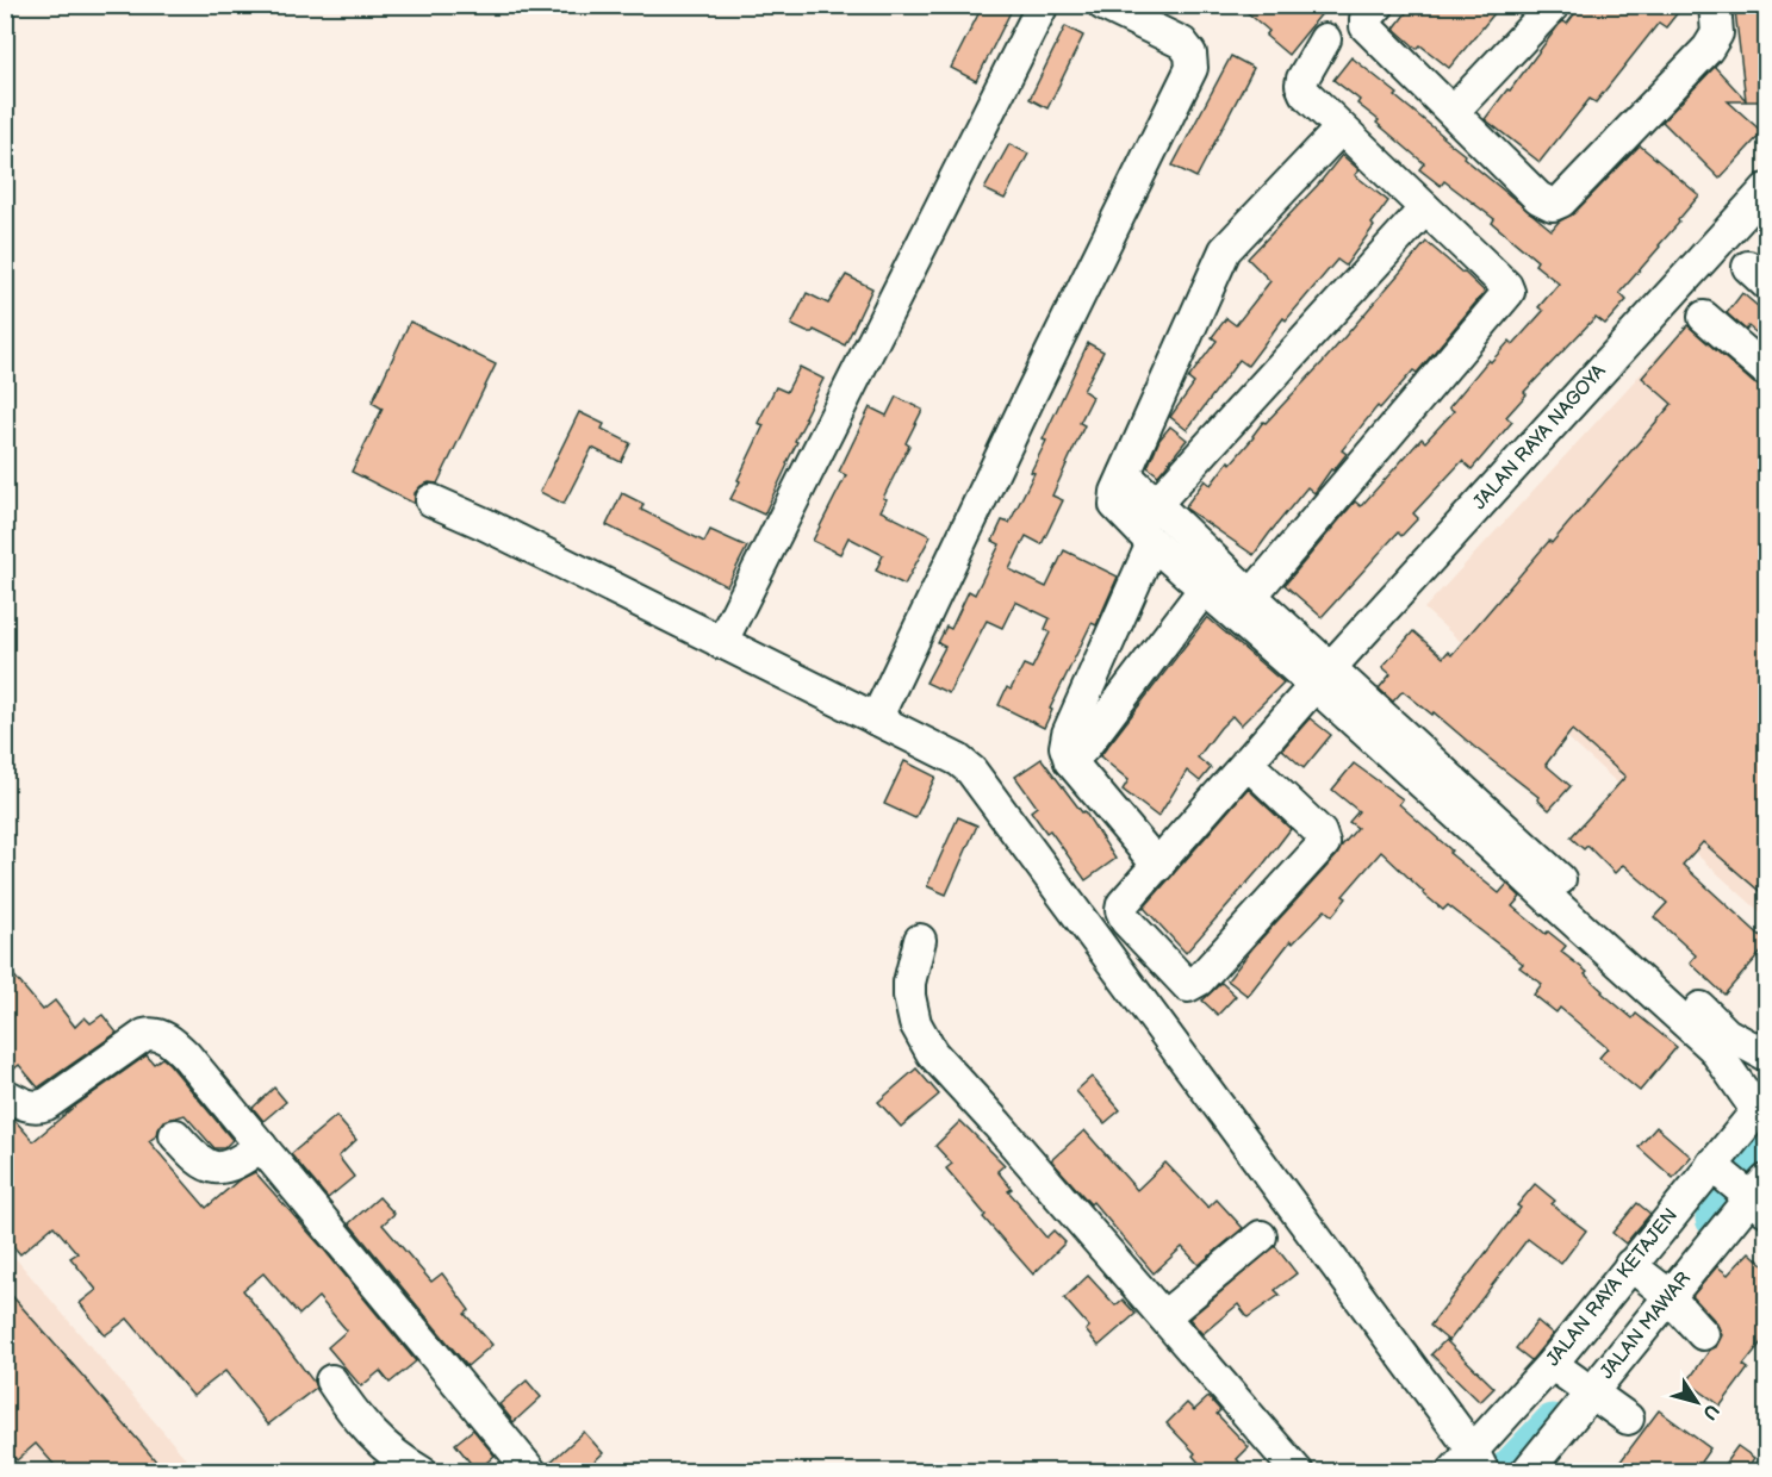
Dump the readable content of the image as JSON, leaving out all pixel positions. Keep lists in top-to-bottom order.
{
  "streets": {
    "street": ["JALAN RAYA NAGOYA", "JALAN RAYA KETAJEN", "JALAN MAWAR"]
  },
  "crossings": [
    ["JALAN RAYA KETAJEN", "JALAN MAWAR"]
  ],
  "north": "bottom right"
}
